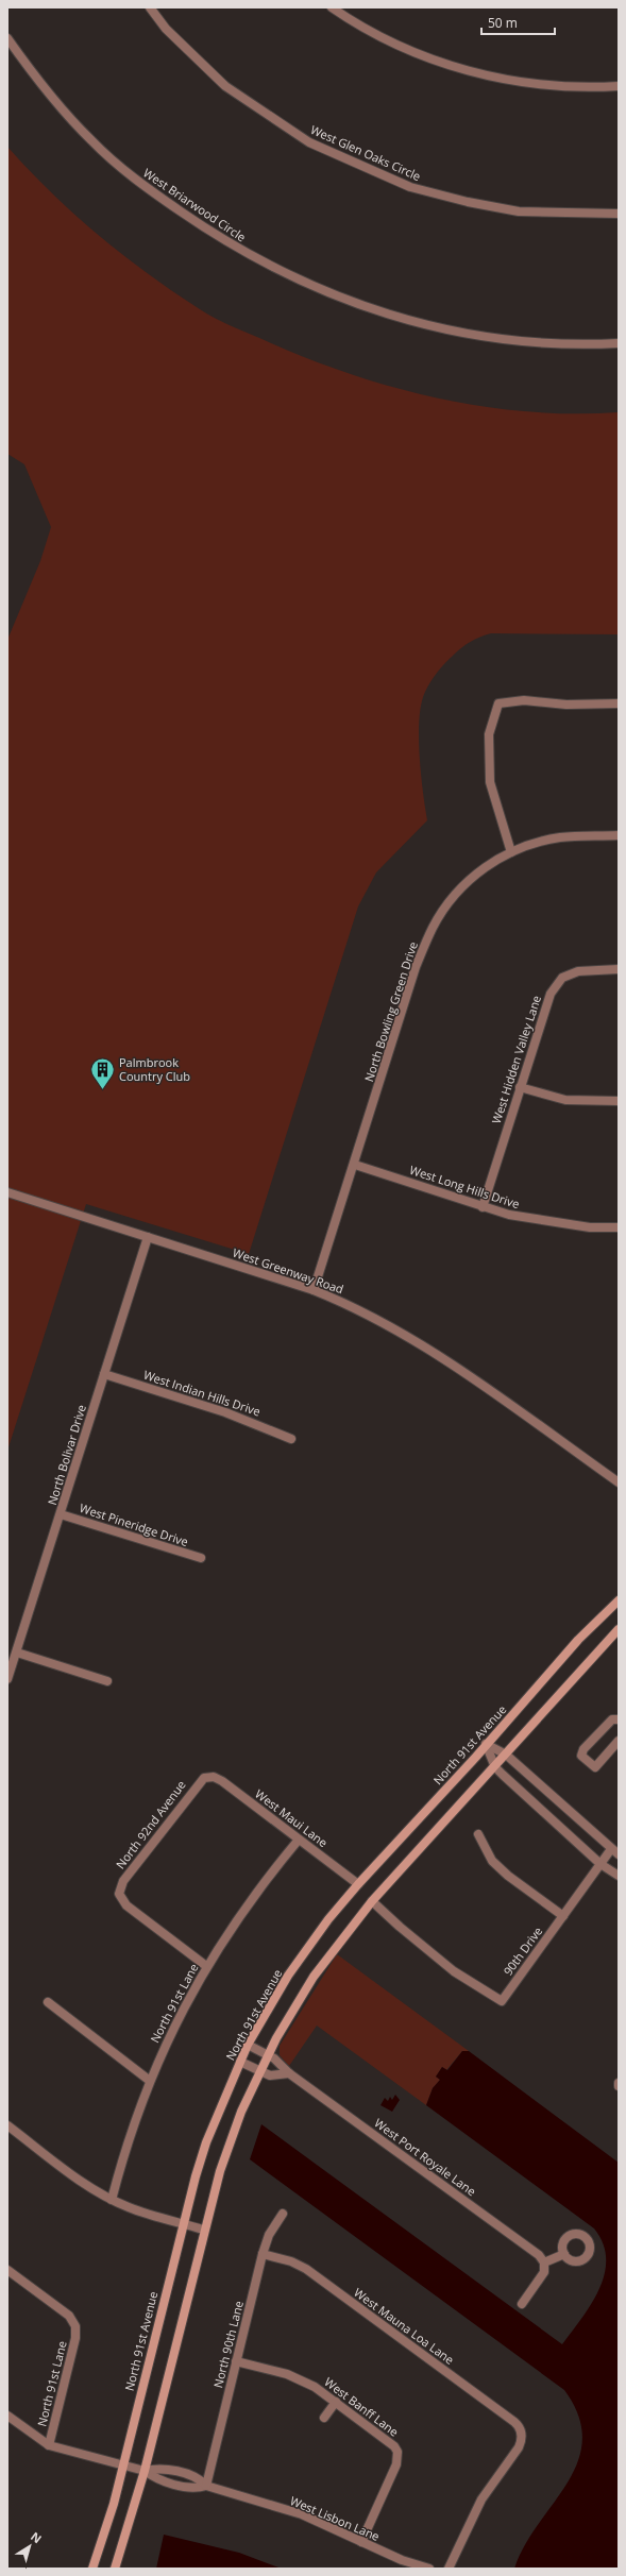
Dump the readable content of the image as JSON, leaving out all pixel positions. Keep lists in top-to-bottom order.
{
  "streets": {
    "main road": ["North 91st Avenue"],
    "street": [
      "West Glen Oaks Circle",
      "West Briarwood Circle",
      "North Bowling Green Drive",
      "West Hidden Valley Lane",
      "West Long Hills Drive",
      "West Greenway Road",
      "West Indian Hills Drive",
      "North Bolivar Drive",
      "West Pineridge Drive",
      "West Maui Lane",
      "North 92nd Avenue",
      "90th Drive",
      "North 91st Lane",
      "West Port Royale Lane",
      "West Mauna Loa Lane",
      "North 90th Lane",
      "West Banff Lane",
      "West Lisbon Lane"
    ]
  },
  "crossings": [
    ["North Bowling Green Drive", "West Long Hills Drive"],
    ["North Bowling Green Drive", "West Greenway Road"],
    ["West Hidden Valley Lane", "West Long Hills Drive"],
    ["West Greenway Road", "North Bolivar Drive"],
    ["West Indian Hills Drive", "North Bolivar Drive"],
    ["North Bolivar Drive", "West Pineridge Drive"],
    ["North 91st Avenue", "West Maui Lane"],
    ["North 91st Avenue", "West Port Royale Lane"],
    ["North 91st Avenue", "West Lisbon Lane"],
    ["West Maui Lane", "North 92nd Avenue"],
    ["West Maui Lane", "North 91st Lane"],
    ["North 92nd Avenue", "North 91st Lane"],
    ["North 91st Lane", "West Lisbon Lane"],
    ["West Mauna Loa Lane", "North 90th Lane"],
    ["North 90th Lane", "West Banff Lane"],
    ["North 90th Lane", "West Lisbon Lane"],
    ["West Banff Lane", "West Lisbon Lane"]
  ],
  "places": {
    "building": ["Palmbrook Country Club"]
  },
  "scale_bar": "50 m",
  "north": "top right"
}
